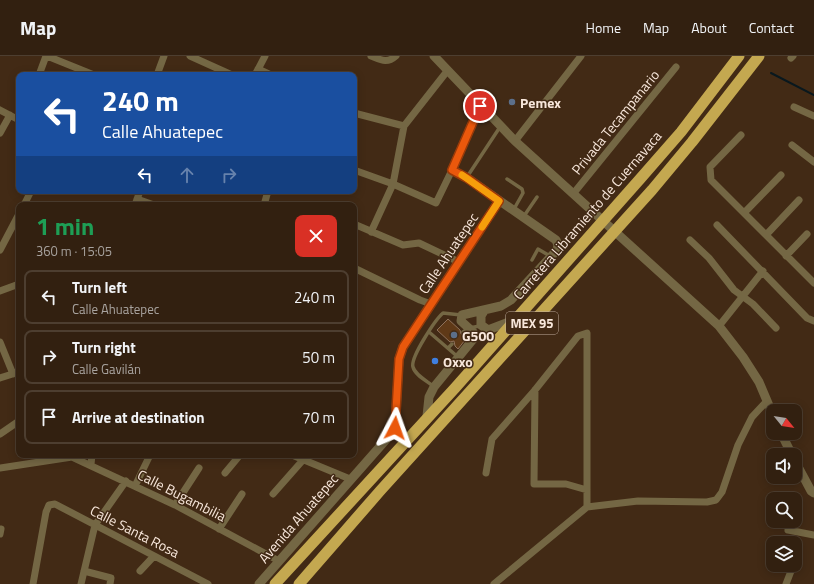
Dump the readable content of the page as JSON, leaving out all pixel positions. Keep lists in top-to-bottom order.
{
  "streets": {
    "highway": ["Carretera Libramiento de Cuernavaca", "MEX 95"],
    "street": [
      "Privada Tecampanario",
      "Calle Ahuatepec",
      "Calle Bugambilia",
      "Avenida Ahuatepec",
      "Calle Santa Rosa"
    ]
  },
  "crossings": [
    ["Calle Ahuatepec", "Avenida Ahuatepec"],
    ["Calle Bugambilia", "Avenida Ahuatepec"]
  ],
  "places": ["Pemex", "G500", "Oxxo"],
  "north": "bottom right",
  "page": {
    "header": "Map",
    "nav": [
      "Home",
      "Map",
      "About",
      "Contact"
    ],
    "turn": ["240 m", "Calle Ahuatepec"],
    "heading": ["1 min", "360 m · 15:05"],
    "list": [
      {
        "name": "Turn left",
        "note": "Calle Ahuatepec",
        "value": "240 m"
      },
      {
        "name": "Turn right",
        "note": "Calle Gavilán",
        "value": "50 m"
      },
      {
        "name": "Arrive at destination",
        "value": "70 m"
      }
    ]
  }
}
